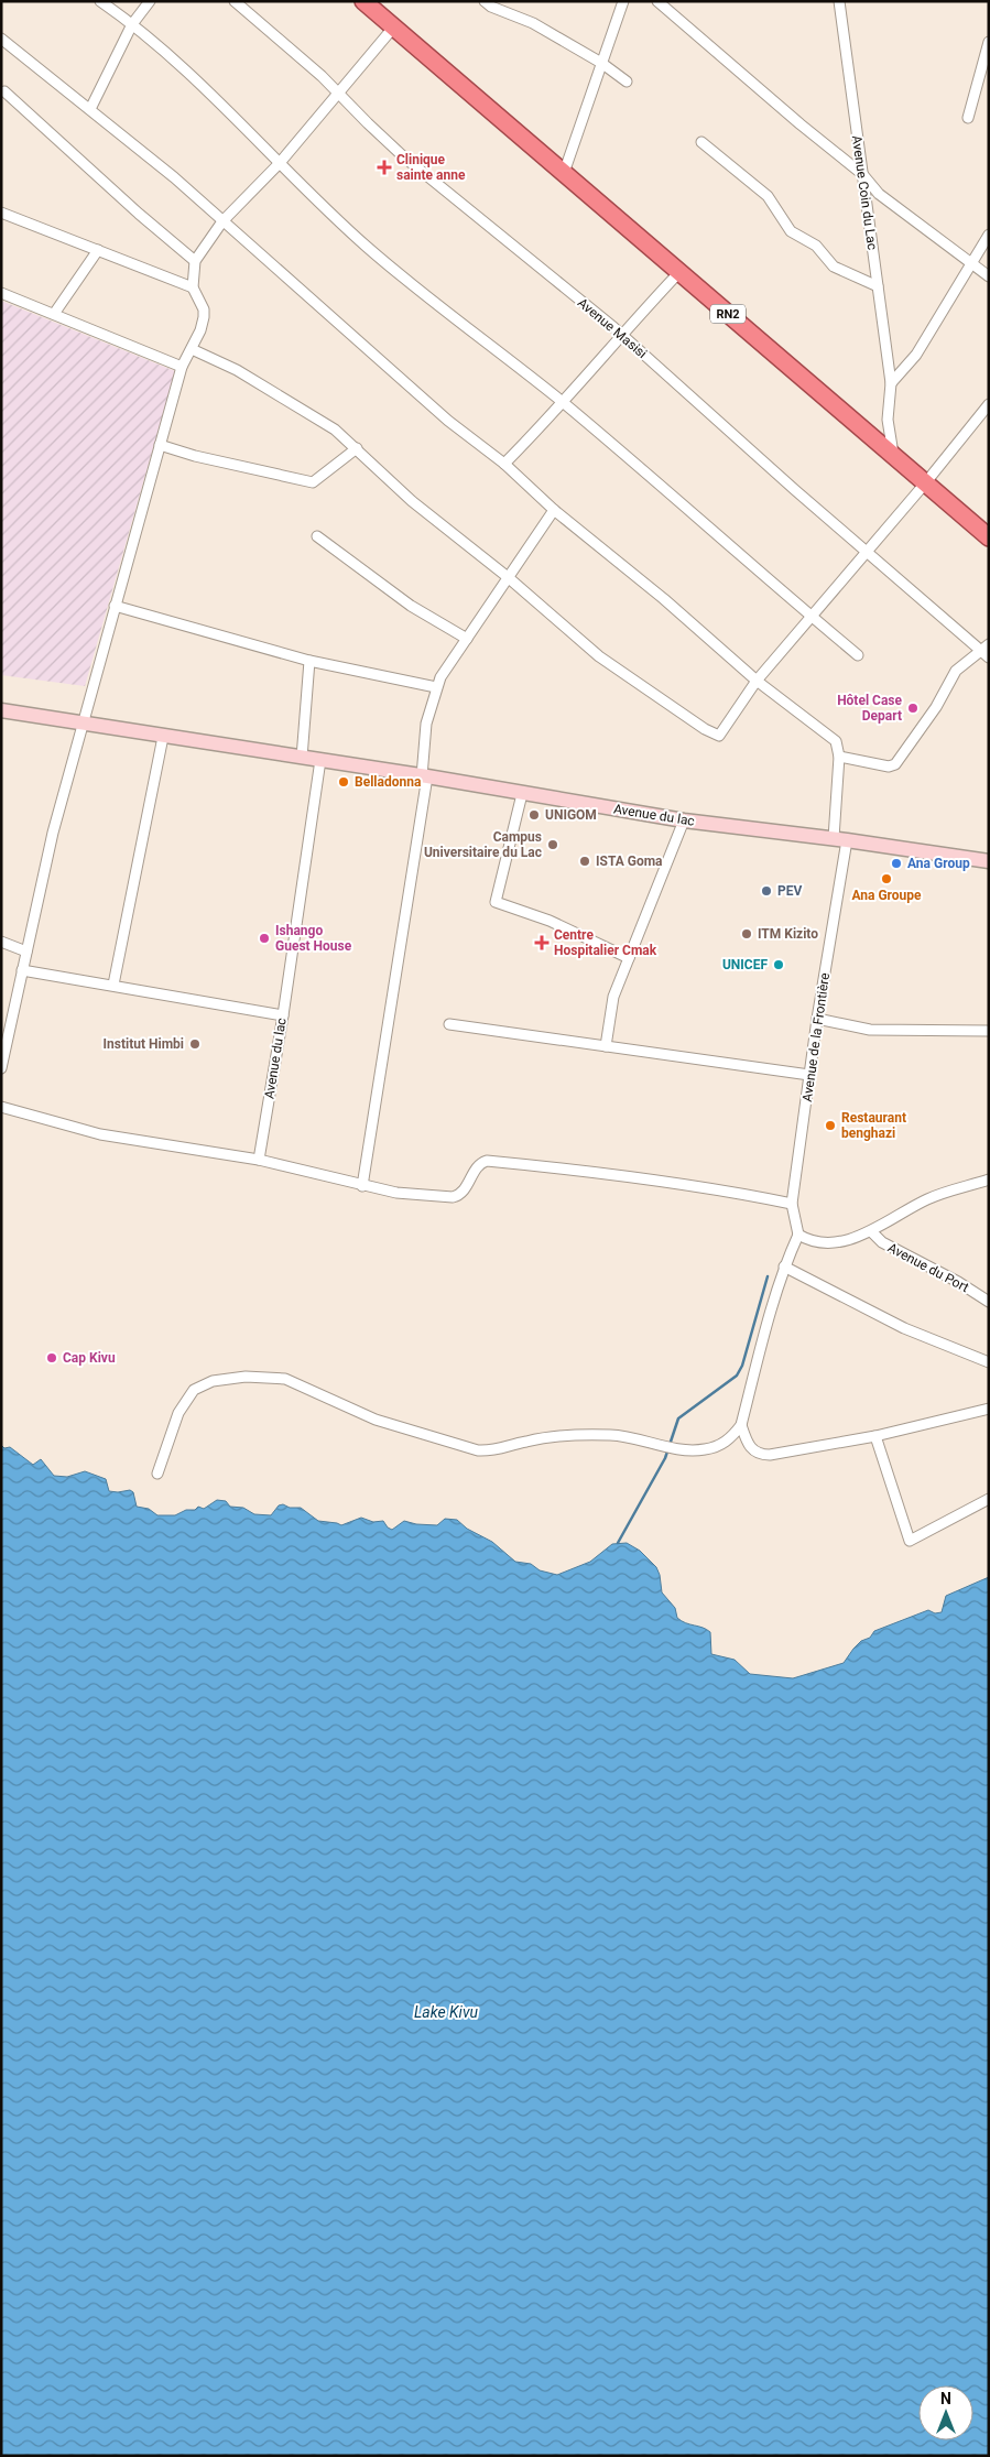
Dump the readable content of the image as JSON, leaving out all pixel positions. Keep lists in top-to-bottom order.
{
  "streets": {
    "highway": ["RN2"],
    "main road": ["Avenue du lac"],
    "street": [
      "Avenue Coin du Lac",
      "Avenue Masisi",
      "Avenue de la Frontière",
      "Avenue du Port"
    ]
  },
  "crossings": [
    ["Avenue Coin du Lac", "RN2"],
    ["Avenue du lac", "Avenue de la Frontière"]
  ],
  "water": ["Lake Kivu"],
  "places": {
    "health": ["Clinique sainte anne", "Centre Hospitalier Cmak"],
    "other": [
      "Hôtel Case Depart",
      "Belladonna",
      "UNIGOM",
      "Campus Universitaire du Lac",
      "ISTA Goma",
      "Ana Group",
      "Ana Groupe",
      "PEV",
      "ITM Kizito",
      "Ishango Guest House",
      "UNICEF",
      "Institut Himbi",
      "Restaurant benghazi",
      "Cap Kivu"
    ]
  },
  "north": "top"
}
